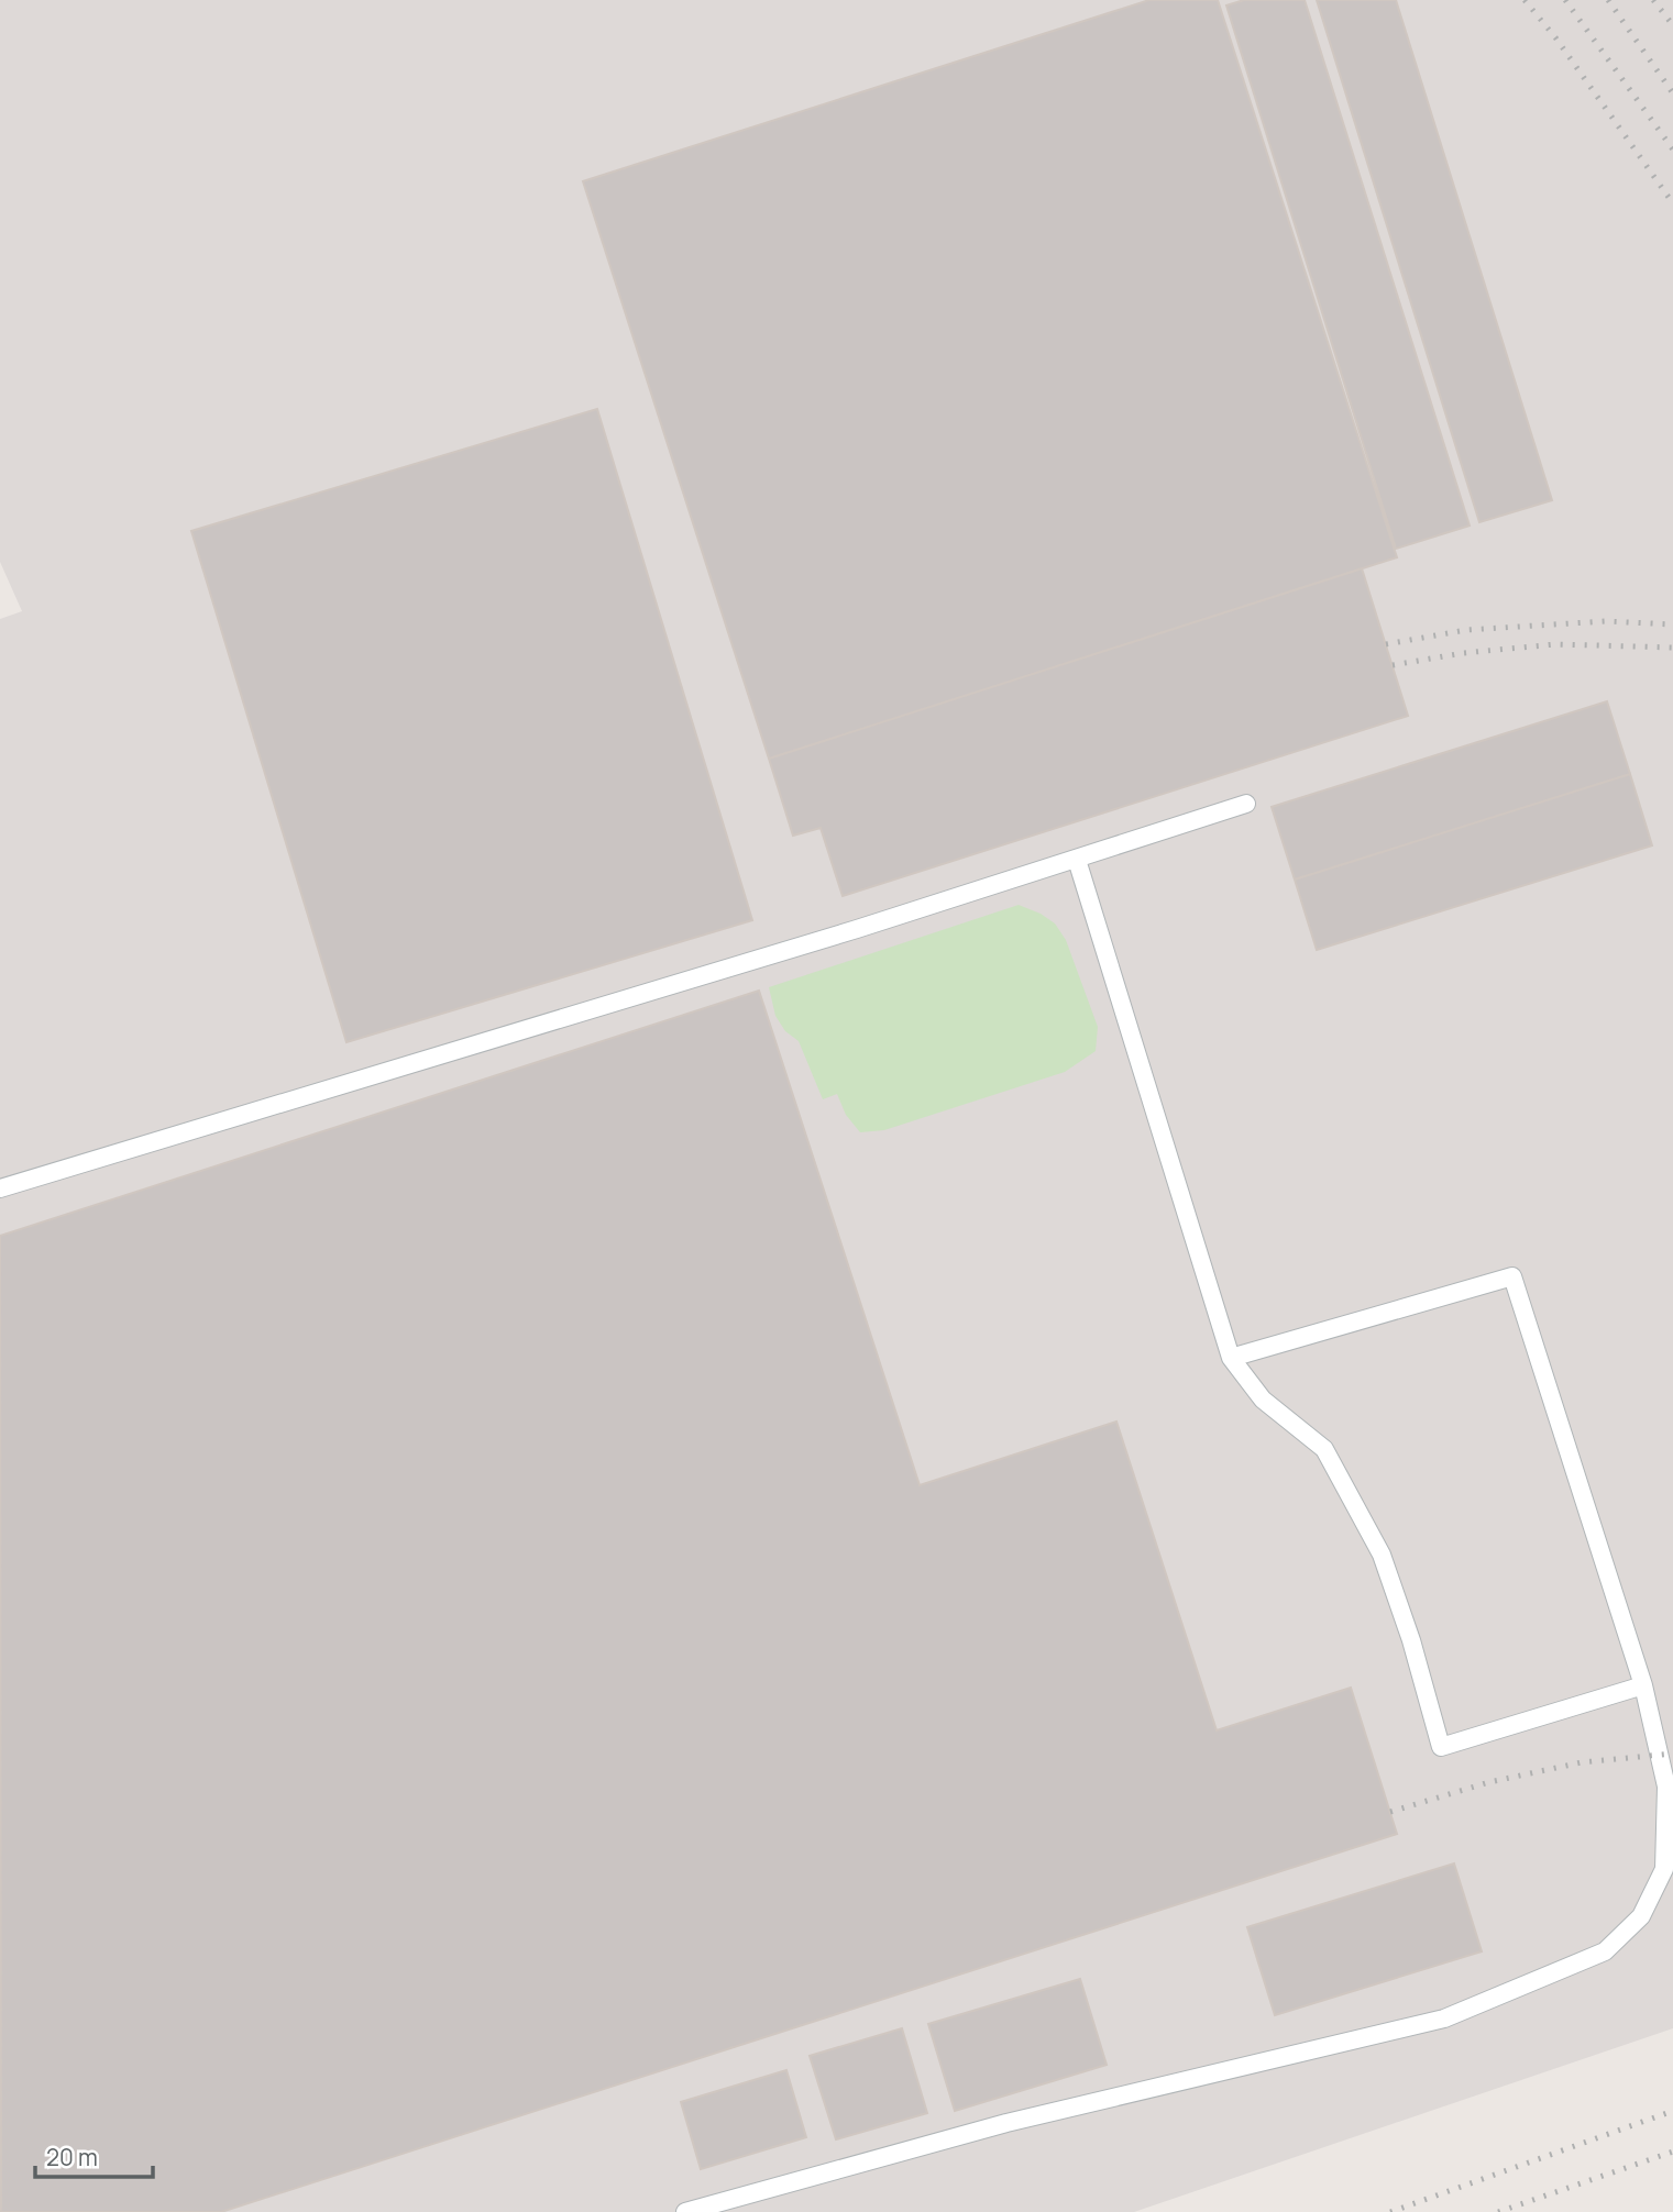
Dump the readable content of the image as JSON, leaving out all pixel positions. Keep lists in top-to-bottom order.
{
  "scale_bar": "20 m"
}
